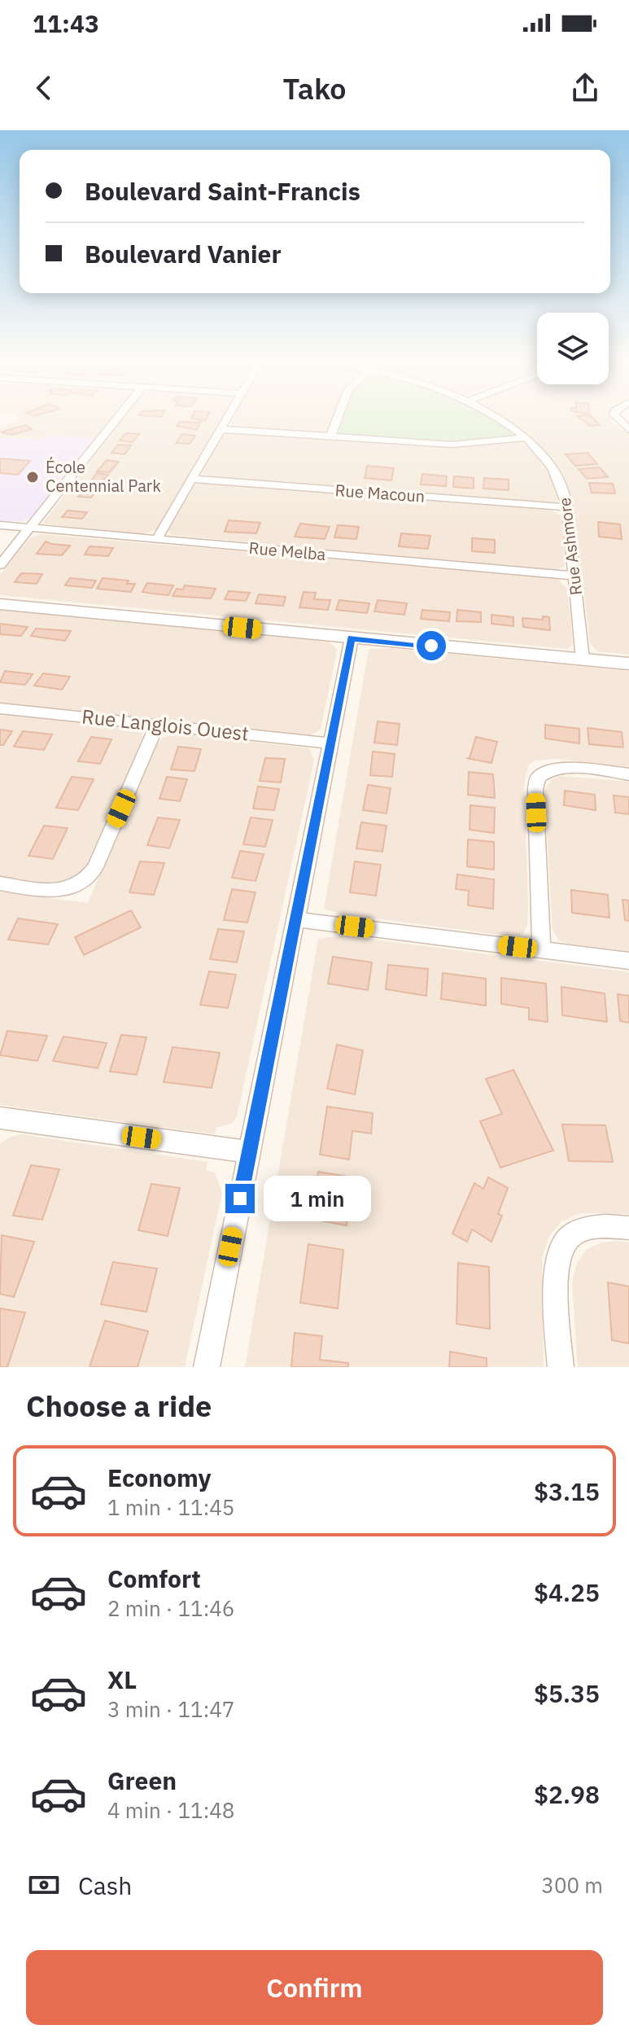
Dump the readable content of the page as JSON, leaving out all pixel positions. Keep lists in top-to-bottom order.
{
  "streets": {
    "street": [
      "Rue Macoun",
      "Rue Ashmore",
      "Rue Melba",
      "Rue Langlois Ouest"
    ]
  },
  "crossings": [
    ["Rue Macoun", "Rue Ashmore"],
    ["Rue Ashmore", "Rue Melba"]
  ],
  "places": ["École Centennial Park"],
  "page": {
    "status": "11:43",
    "header": "Tako",
    "banner": ["Boulevard Saint-Francis", "Boulevard Vanier"],
    "bubble": "1 min",
    "heading": "Choose a ride",
    "list": [
      {
        "name": "Economy",
        "note": "1 min · 11:45",
        "value": "$3.15"
      },
      {
        "name": "Comfort",
        "note": "2 min · 11:46",
        "value": "$4.25"
      },
      {
        "name": "XL",
        "note": "3 min · 11:47",
        "value": "$5.35"
      },
      {
        "name": "Green",
        "note": "4 min · 11:48",
        "value": "$2.98"
      }
    ],
    "pay": ["Cash", "300 m"],
    "buttons": "Confirm"
  }
}
